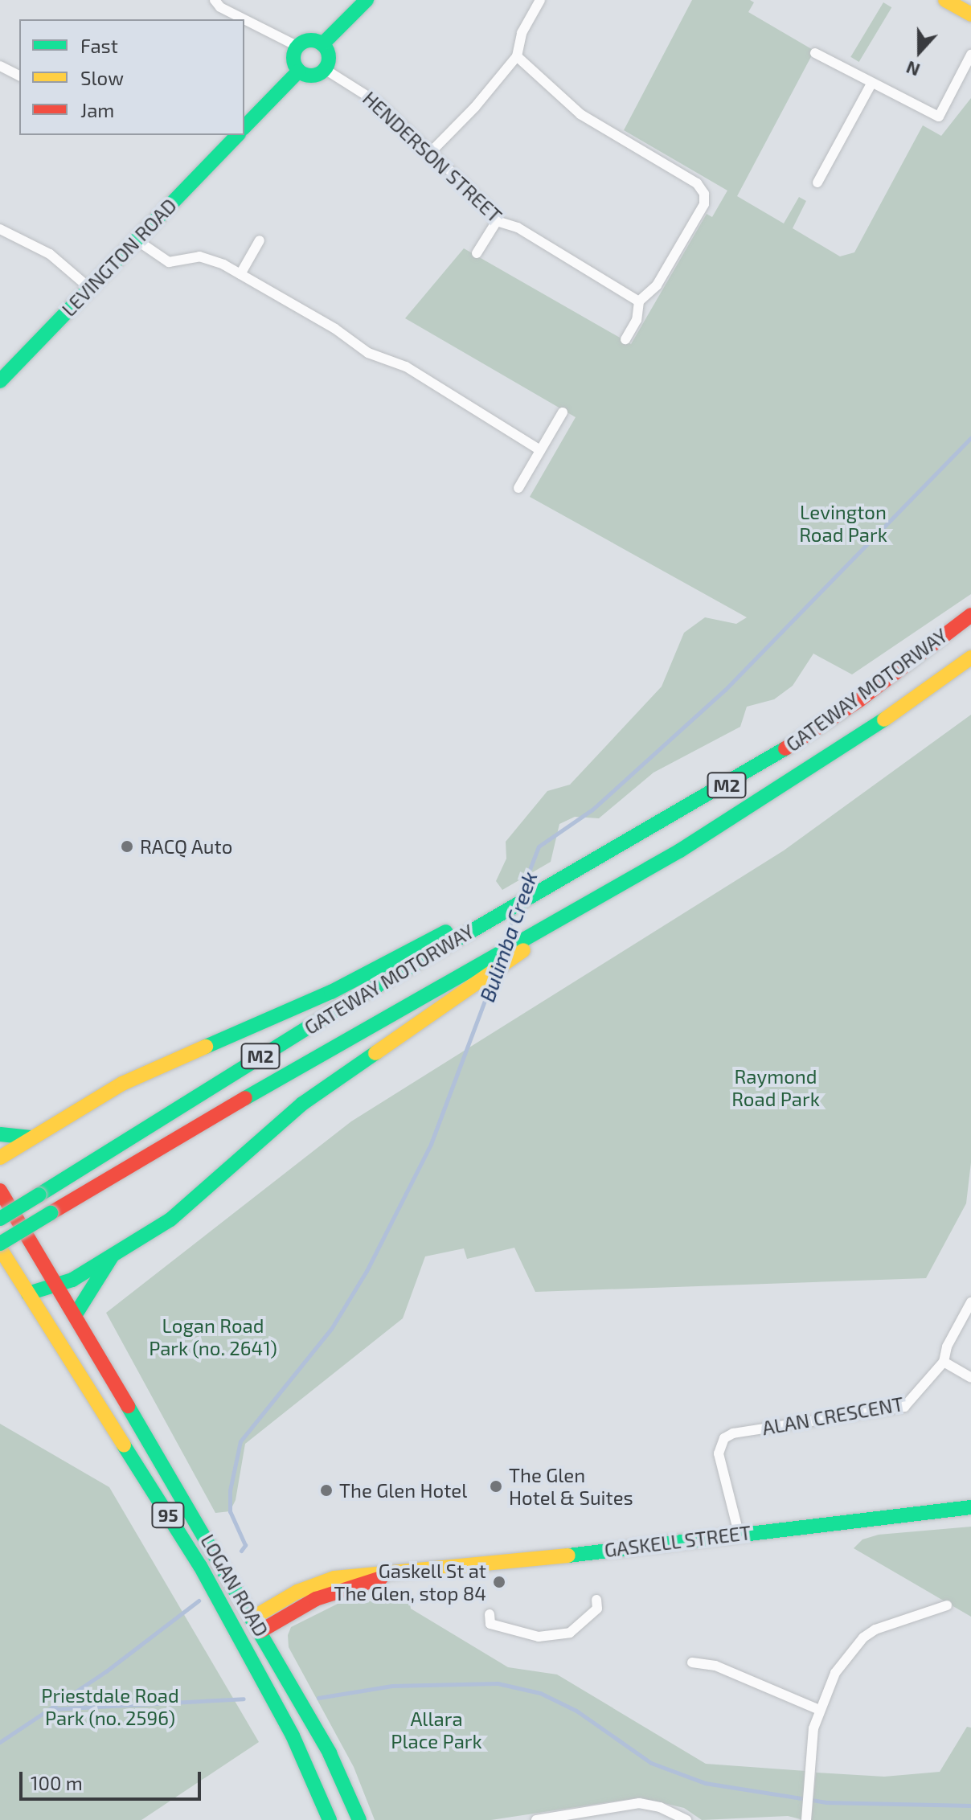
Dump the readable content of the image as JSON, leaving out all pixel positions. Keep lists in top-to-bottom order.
{
  "streets": {
    "main road": [
      "LEVINGTON ROAD",
      "GATEWAY MOTORWAY",
      "M2",
      "95",
      "GASKELL STREET",
      "LOGAN ROAD"
    ],
    "street": ["HENDERSON STREET", "ALAN CRESCENT"]
  },
  "crossings": [
    ["GATEWAY MOTORWAY", "LOGAN ROAD"],
    ["ALAN CRESCENT", "GASKELL STREET"],
    ["GASKELL STREET", "LOGAN ROAD"]
  ],
  "water": ["Bulimba Creek"],
  "parks": [
    "Levington Road Park",
    "Raymond Road Park",
    "Logan Road Park (no. 2641)",
    "Priestdale Road Park (no. 2596)",
    "Allara Place Park"
  ],
  "places": [
    "RACQ Auto",
    "The Glen Hotel & Suites",
    "The Glen Hotel",
    "Gaskell St at The Glen, stop 84"
  ],
  "legend": ["Fast", "Slow", "Jam"],
  "scale_bar": "100 m",
  "north": "bottom"
}
